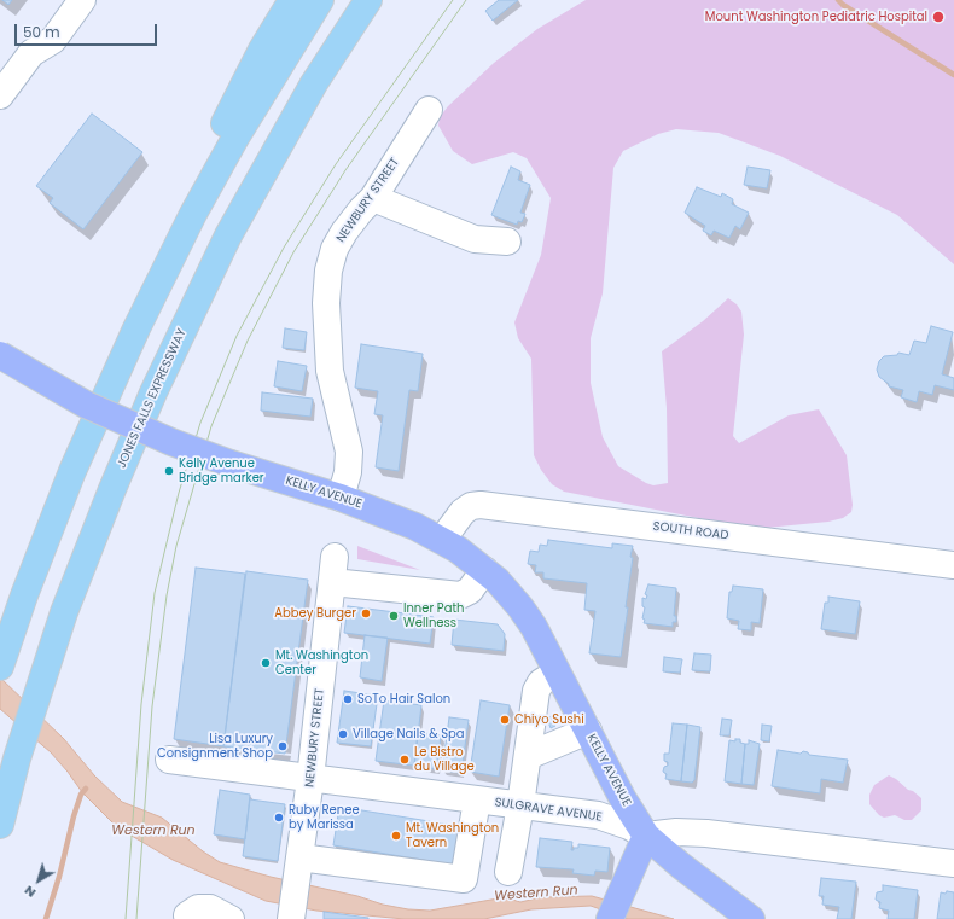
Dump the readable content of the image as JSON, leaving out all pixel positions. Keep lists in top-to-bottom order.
{
  "streets": {
    "highway": ["JONES FALLS EXPRESSWAY"],
    "main road": ["KELLY AVENUE"],
    "street": ["NEWBURY STREET", "SOUTH ROAD", "SULGRAVE AVENUE"]
  },
  "crossings": [
    ["NEWBURY STREET", "KELLY AVENUE"],
    ["NEWBURY STREET", "SULGRAVE AVENUE"],
    ["KELLY AVENUE", "SOUTH ROAD"],
    ["KELLY AVENUE", "SULGRAVE AVENUE"]
  ],
  "water": ["Western Run"],
  "places": [
    "Mount Washington Pediatric Hospital",
    "Kelly Avenue Bridge marker",
    "Abbey Burger",
    "Inner Path Wellness",
    "Mt. Washington Center",
    "SoTo Hair Salon",
    "Chiyo Sushi",
    "Village Nails & Spa",
    "Lisa Luxury Consignment Shop",
    "Le Bistro du Village",
    "Ruby Renee by Marissa",
    "Mt. Washington Tavern"
  ],
  "scale_bar": "50 m",
  "north": "bottom left"
}
